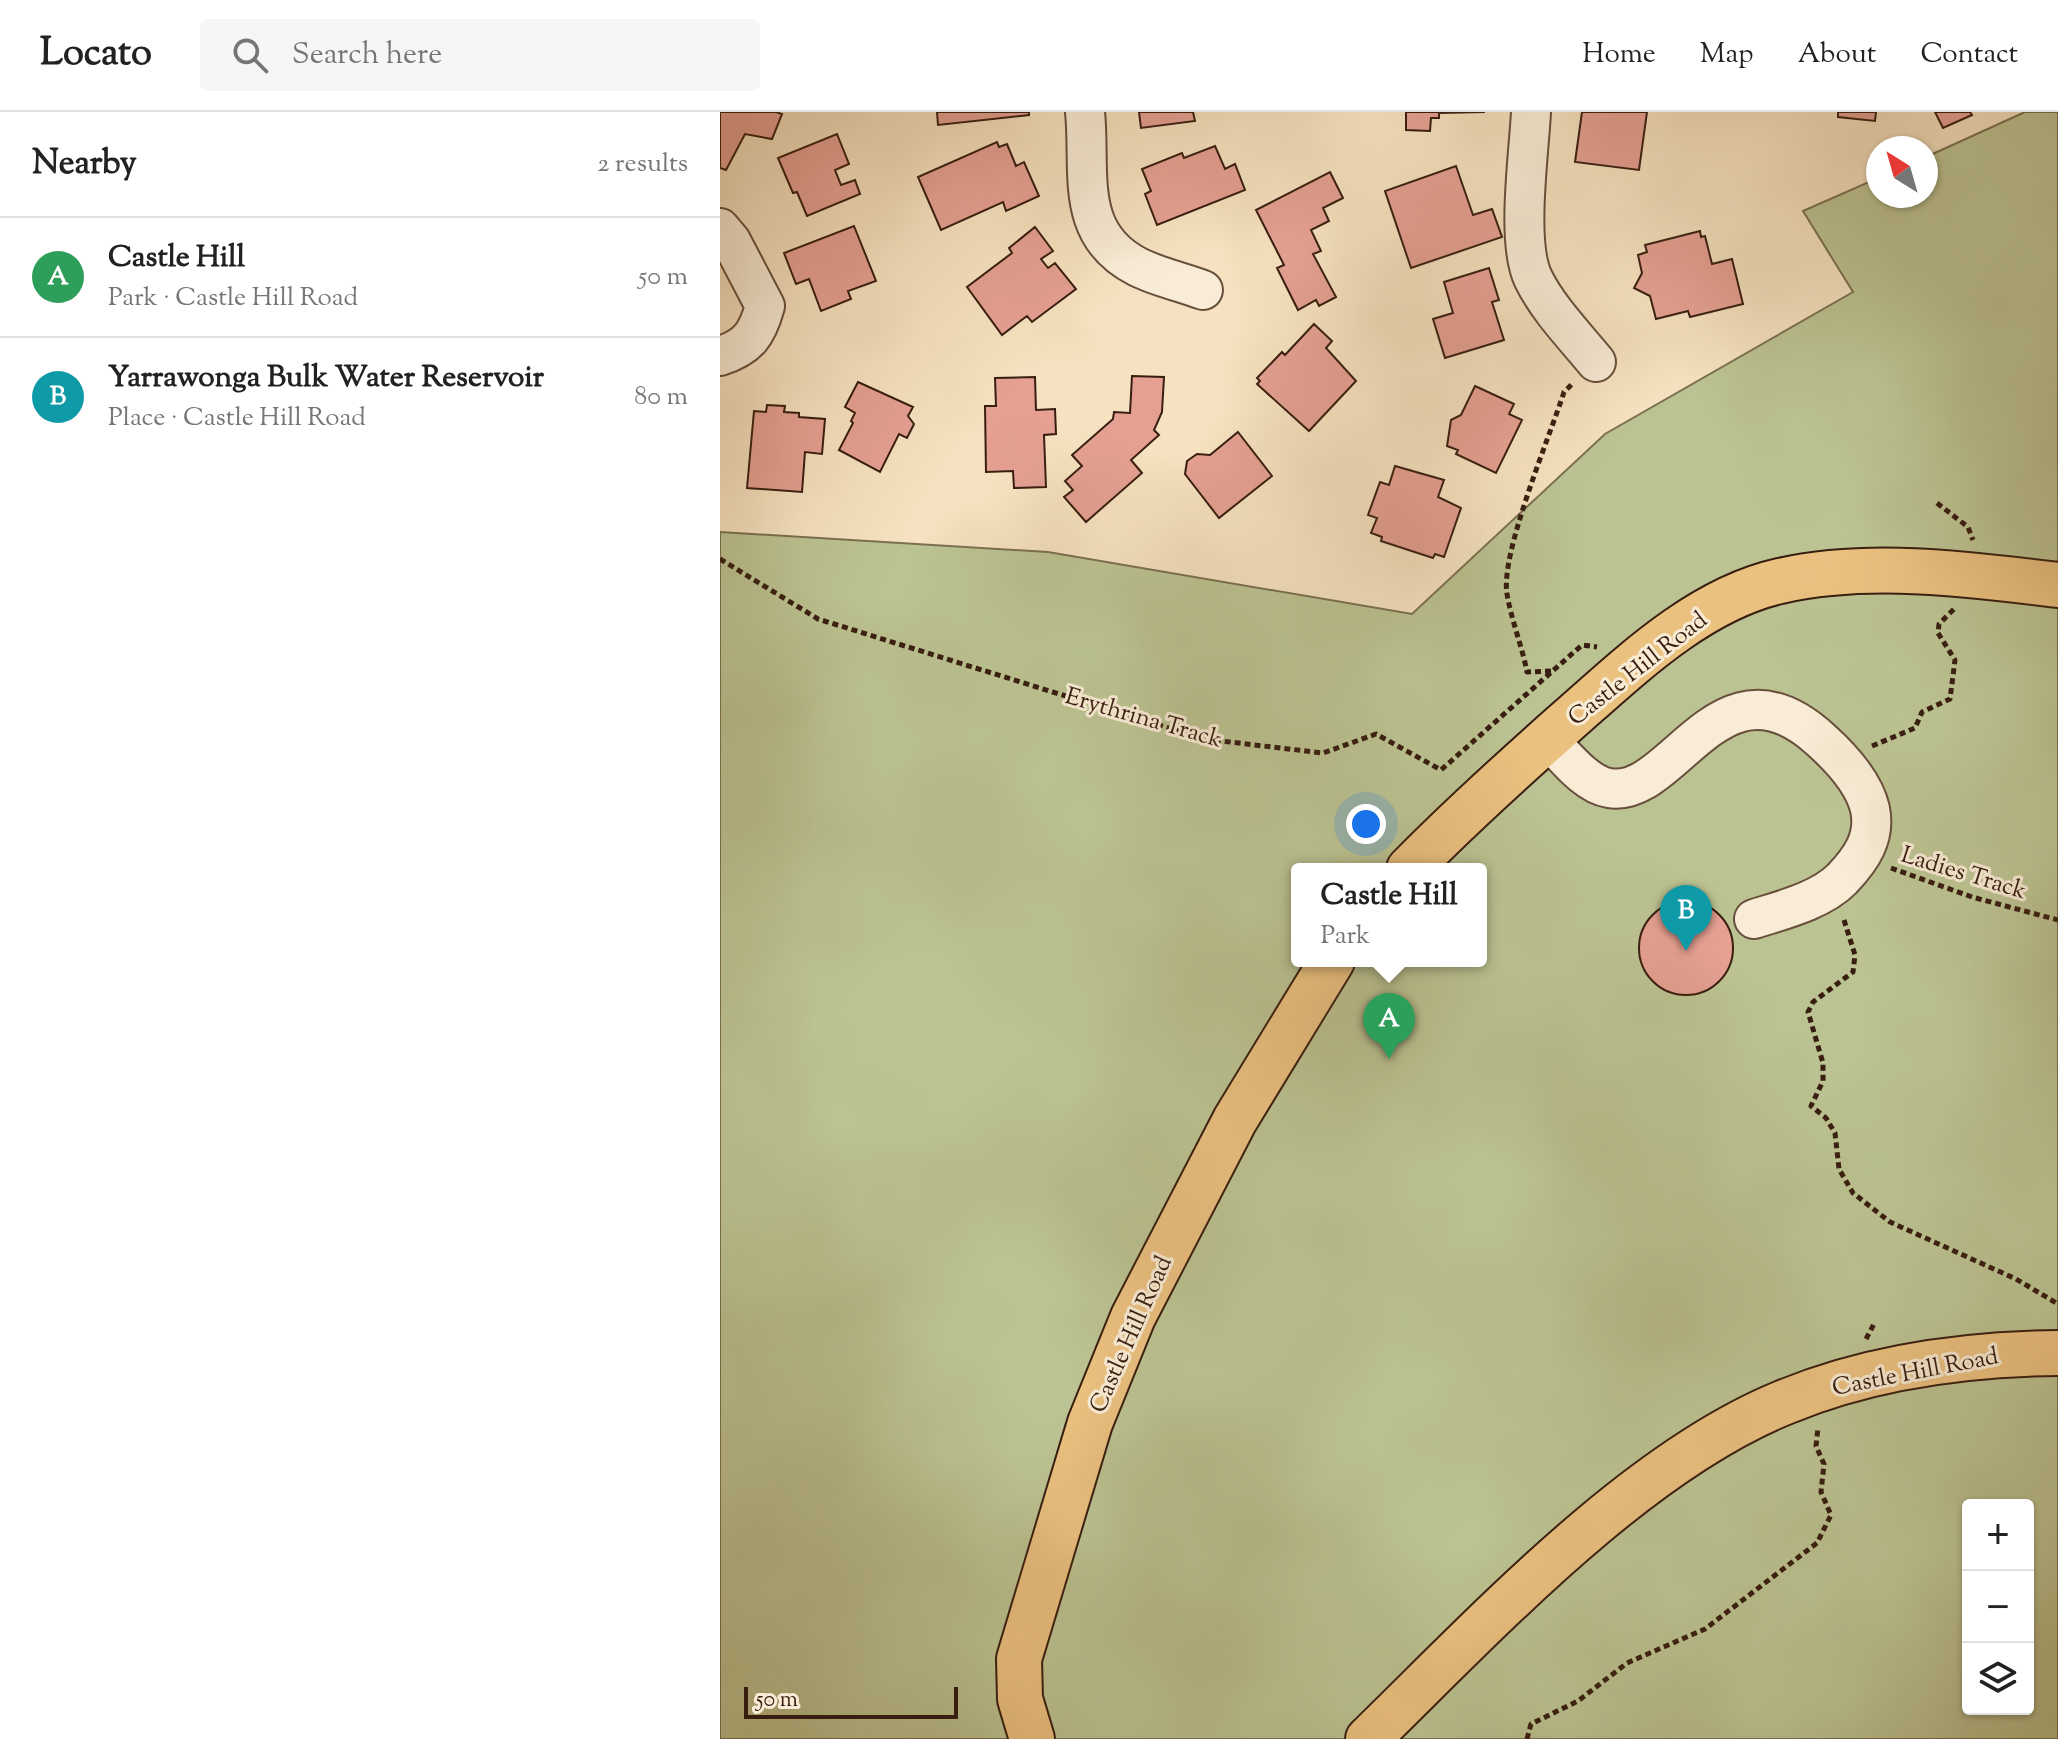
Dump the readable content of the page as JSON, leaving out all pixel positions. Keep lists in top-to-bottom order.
{
  "streets": {
    "main road": ["Castle Hill Road"],
    "path": ["Erythrina Track", "Ladies Track"]
  },
  "scale_bar": "50 m",
  "north": "top left",
  "page": {
    "header": "Locato",
    "search": "Search here",
    "nav": [
      "Home",
      "Map",
      "About",
      "Contact"
    ],
    "heading": ["Nearby", "2 results"],
    "list": [
      {
        "mark": "A",
        "name": "Castle Hill",
        "note": "Park · Castle Hill Road",
        "value": "50 m"
      },
      {
        "mark": "B",
        "name": "Yarrawonga Bulk Water Reservoir",
        "note": "Place · Castle Hill Road",
        "value": "80 m"
      }
    ],
    "popup": ["Castle Hill", "Park"],
    "pins": ["B", "A"],
    "map_buttons": ["+", "−"],
    "scale": "50 m"
  }
}
